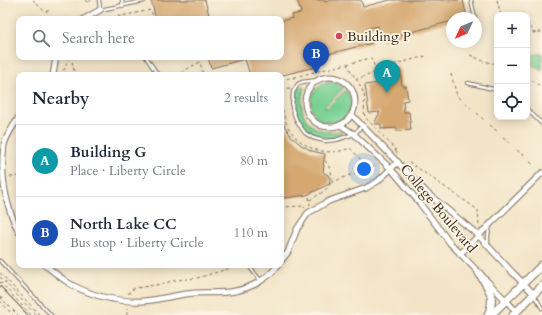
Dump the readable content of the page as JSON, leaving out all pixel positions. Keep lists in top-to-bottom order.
{
  "streets": {
    "street": ["College Boulevard"]
  },
  "places": ["Building P"],
  "north": "bottom left",
  "page": {
    "map_buttons": ["+", "−"],
    "search": "Search here",
    "pins": ["B", "A"],
    "heading": ["Nearby", "2 results"],
    "list": [
      {
        "mark": "A",
        "name": "Building G",
        "note": "Place · Liberty Circle",
        "value": "80 m"
      },
      {
        "mark": "B",
        "name": "North Lake CC",
        "note": "Bus stop · Liberty Circle",
        "value": "110 m"
      }
    ]
  }
}
